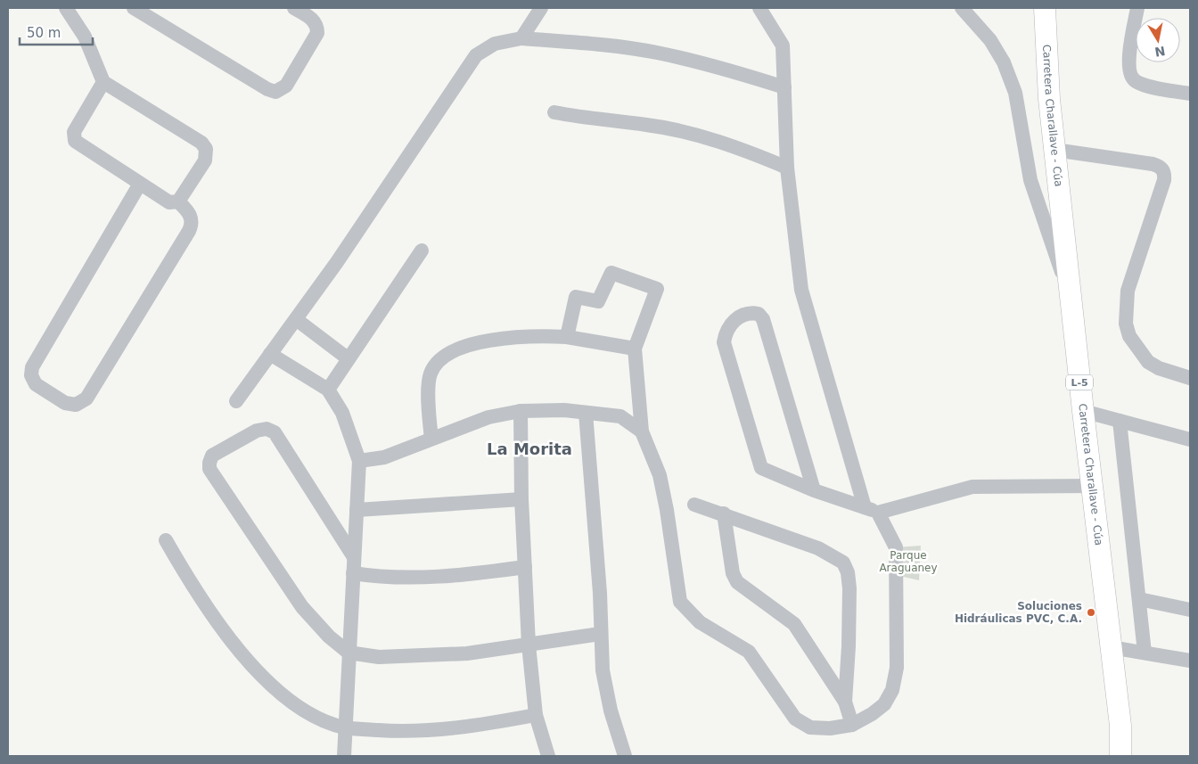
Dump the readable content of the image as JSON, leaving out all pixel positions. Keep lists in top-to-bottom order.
{
  "streets": {
    "highway": ["Carretera Charallave - Cúa", "L-5"]
  },
  "districts": ["La Morita"],
  "parks": ["Parque Araguaney"],
  "places": ["Soluciones Hidráulicas PVC, C.A."],
  "scale_bar": "50 m",
  "north": "bottom"
}
